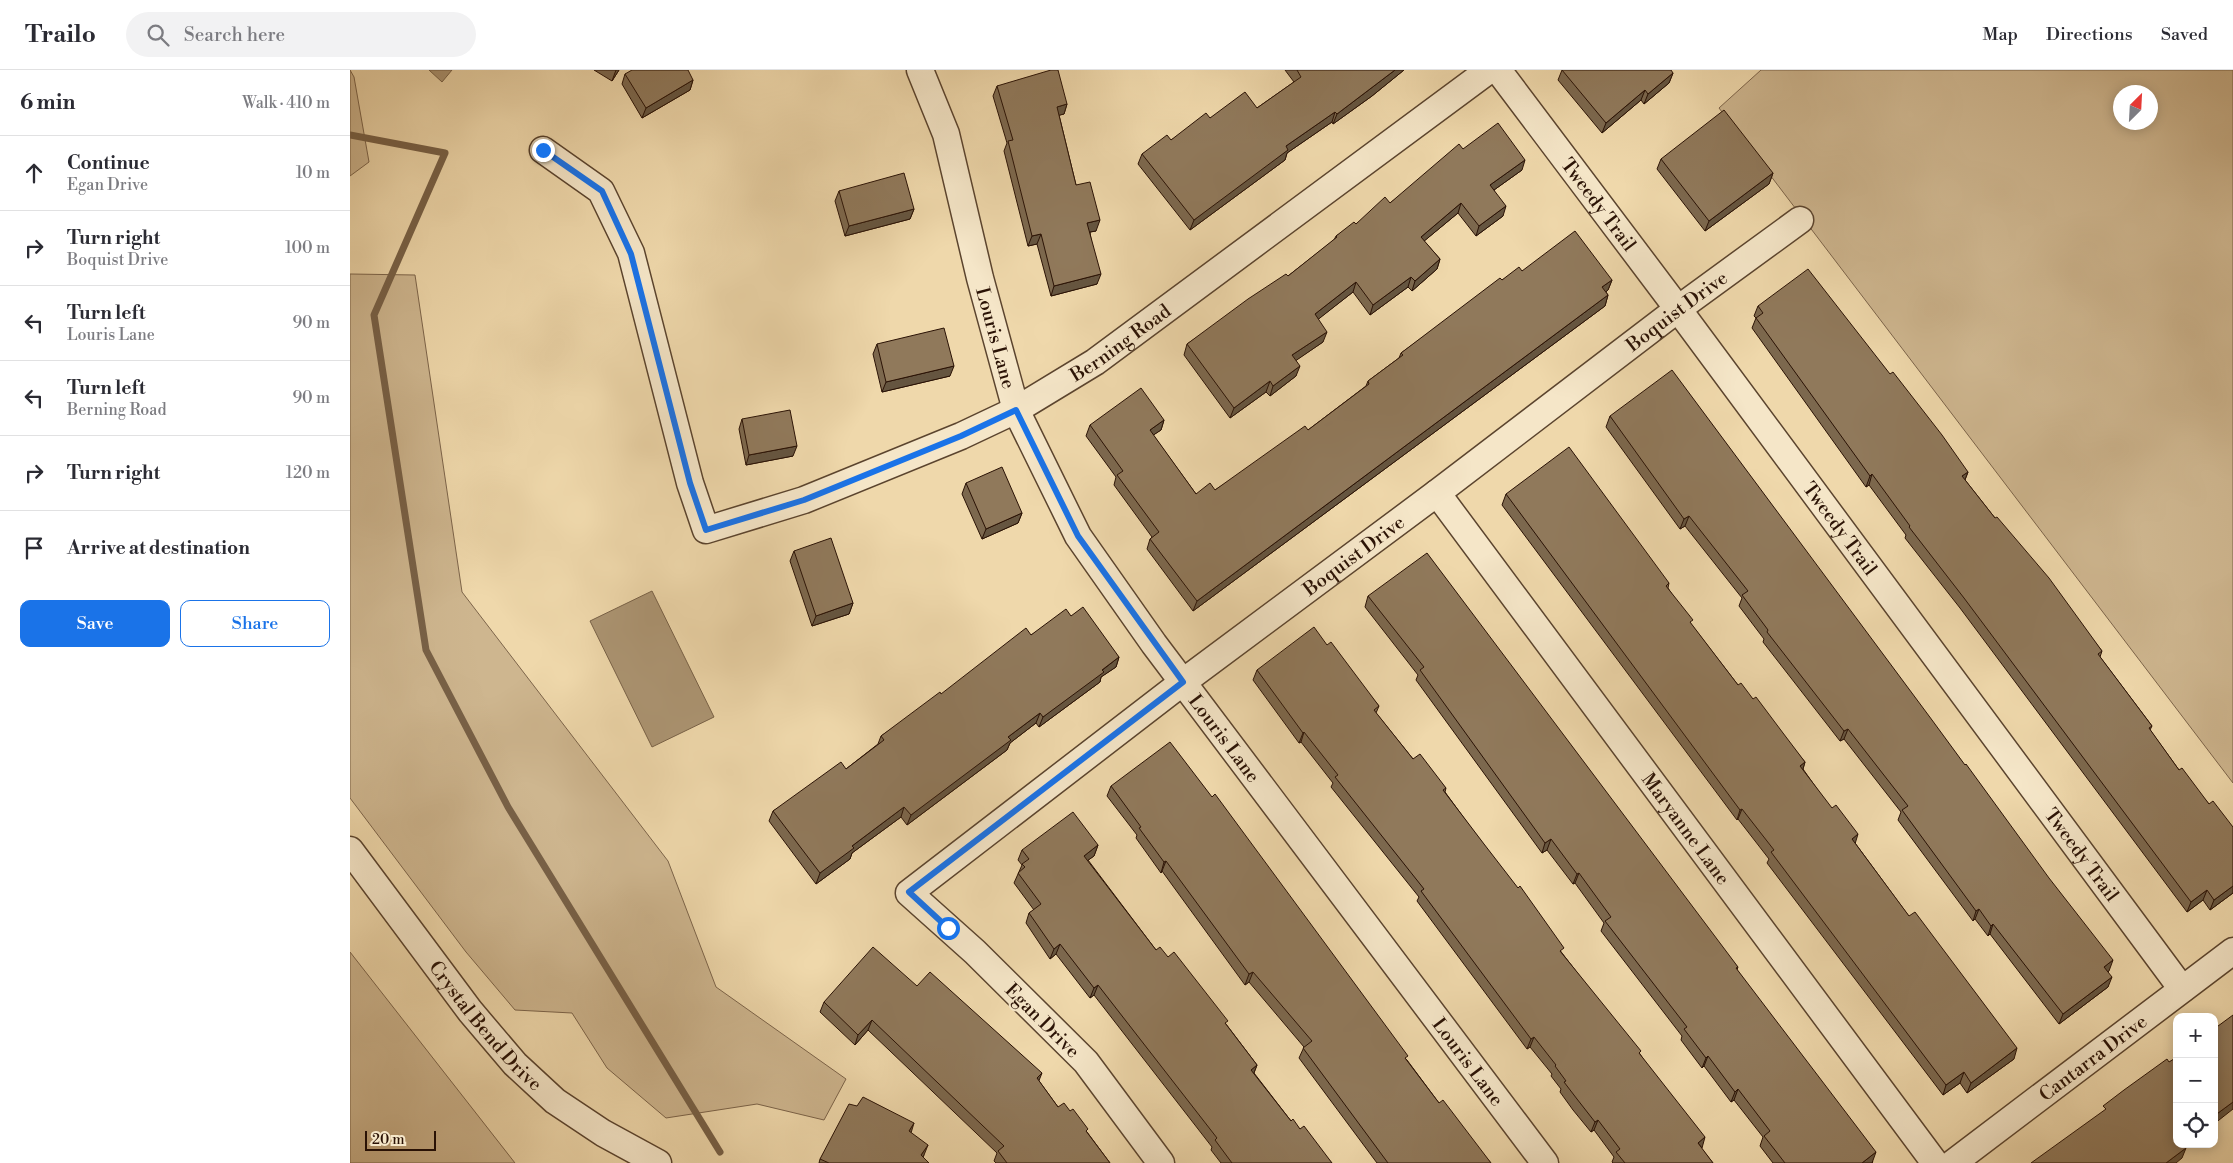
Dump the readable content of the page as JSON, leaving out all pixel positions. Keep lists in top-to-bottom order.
{
  "streets": {
    "street": [
      "Tweedy Trail",
      "Boquist Drive",
      "Louris Lane",
      "Berning Road",
      "Maryanne Lane",
      "Egan Drive",
      "Crystal Bend Drive",
      "Cantarra Drive"
    ]
  },
  "crossings": [
    ["Tweedy Trail", "Boquist Drive"],
    ["Tweedy Trail", "Cantarra Drive"],
    ["Boquist Drive", "Louris Lane"],
    ["Boquist Drive", "Maryanne Lane"],
    ["Boquist Drive", "Egan Drive"],
    ["Louris Lane", "Berning Road"]
  ],
  "scale_bar": "20 m",
  "north": "top right",
  "page": {
    "header": "Trailo",
    "search": "Search here",
    "nav": ["Map", "Directions", "Saved"],
    "heading": ["6 min", "Walk · 410 m"],
    "list": [
      ["Continue", "Egan Drive", "10 m"],
      ["Turn right", "Boquist Drive", "100 m"],
      ["Turn left", "Louris Lane", "90 m"],
      ["Turn left", "Berning Road", "90 m"],
      ["Turn right", "120 m"],
      "Arrive at destination"
    ],
    "buttons": ["Save", "Share"],
    "map_buttons": ["+", "−"],
    "scale": "20 m"
  }
}
